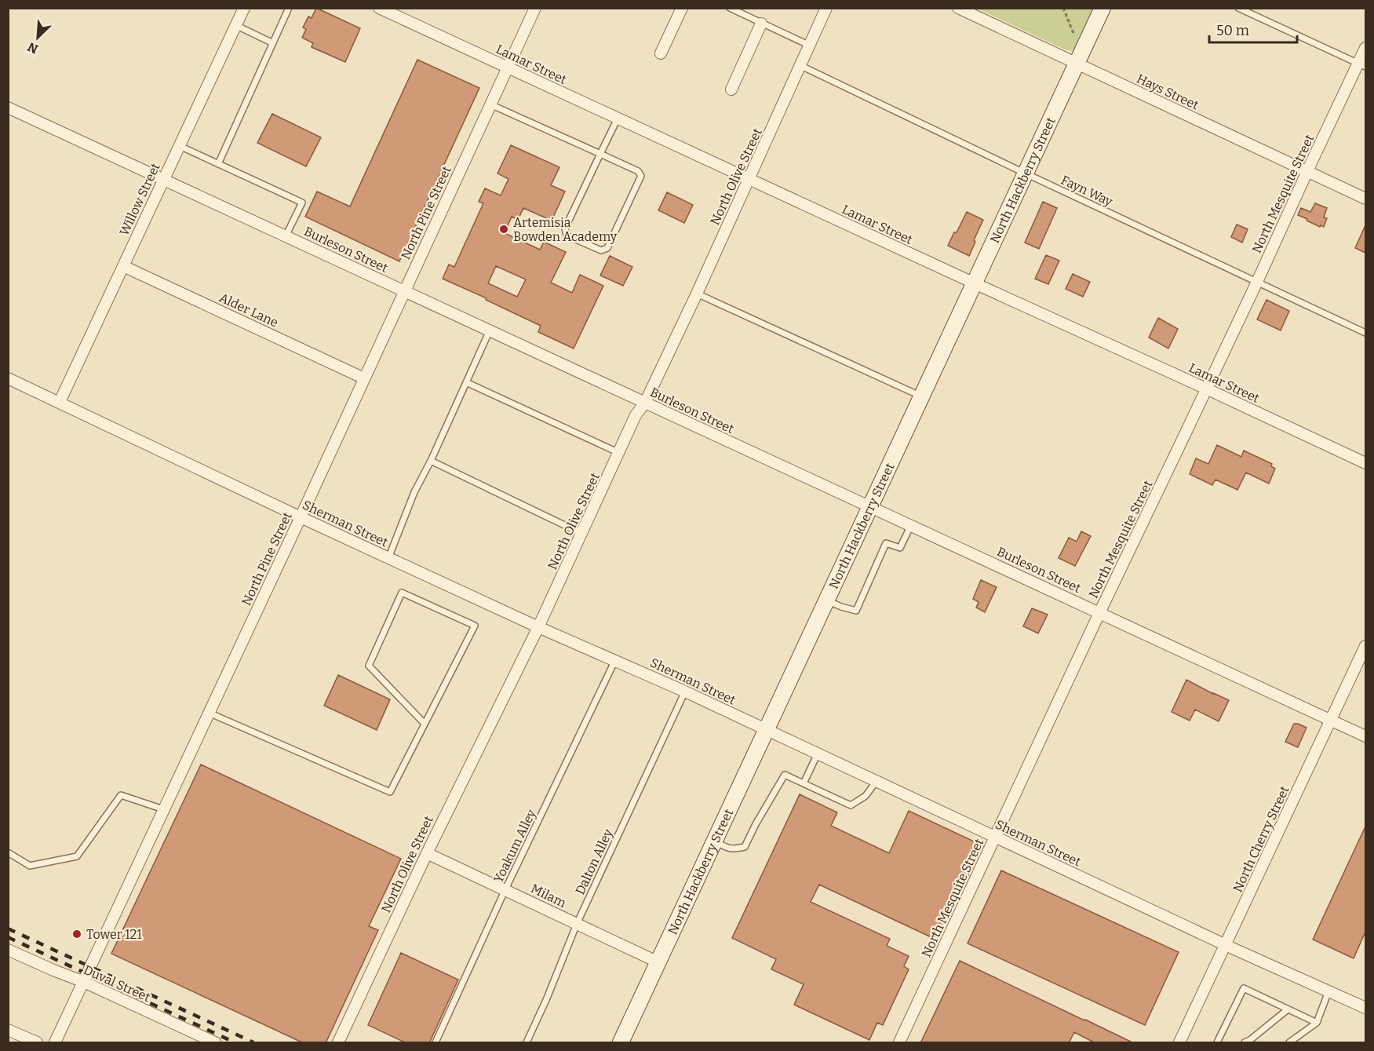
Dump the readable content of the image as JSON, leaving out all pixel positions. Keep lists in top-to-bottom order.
{
  "streets": {
    "main road": ["North Hackberry Street"],
    "street": [
      "Lamar Street",
      "Hays Street",
      "North Olive Street",
      "North Mesquite Street",
      "Willow Street",
      "North Pine Street",
      "Burleson Street",
      "Alder Lane",
      "Sherman Street",
      "North Cherry Street",
      "Milam",
      "Duval Street"
    ],
    "lane": ["Fayn Way", "Yoakum Alley", "Dalton Alley"]
  },
  "crossings": [
    ["Lamar Street", "North Olive Street"],
    ["Lamar Street", "North Hackberry Street"],
    ["Lamar Street", "North Mesquite Street"],
    ["Lamar Street", "North Pine Street"],
    ["Hays Street", "North Hackberry Street"],
    ["Hays Street", "North Mesquite Street"],
    ["North Olive Street", "Fayn Way"],
    ["North Olive Street", "Burleson Street"],
    ["North Olive Street", "Sherman Street"],
    ["North Olive Street", "Milam"],
    ["North Hackberry Street", "Fayn Way"],
    ["North Hackberry Street", "Burleson Street"],
    ["North Hackberry Street", "Sherman Street"],
    ["North Hackberry Street", "Milam"],
    ["Fayn Way", "North Mesquite Street"],
    ["North Mesquite Street", "Burleson Street"],
    ["North Mesquite Street", "Sherman Street"],
    ["Willow Street", "Burleson Street"],
    ["Willow Street", "Alder Lane"],
    ["Willow Street", "Sherman Street"],
    ["North Pine Street", "Burleson Street"],
    ["North Pine Street", "Alder Lane"],
    ["North Pine Street", "Sherman Street"],
    ["North Pine Street", "Duval Street"],
    ["Burleson Street", "North Cherry Street"],
    ["Sherman Street", "North Cherry Street"],
    ["Sherman Street", "Yoakum Alley"],
    ["Sherman Street", "Dalton Alley"],
    ["Yoakum Alley", "Milam"],
    ["Dalton Alley", "Milam"]
  ],
  "places": ["Artemisia Bowden Academy", "Tower 121"],
  "scale_bar": "50 m",
  "north": "bottom left"
}
